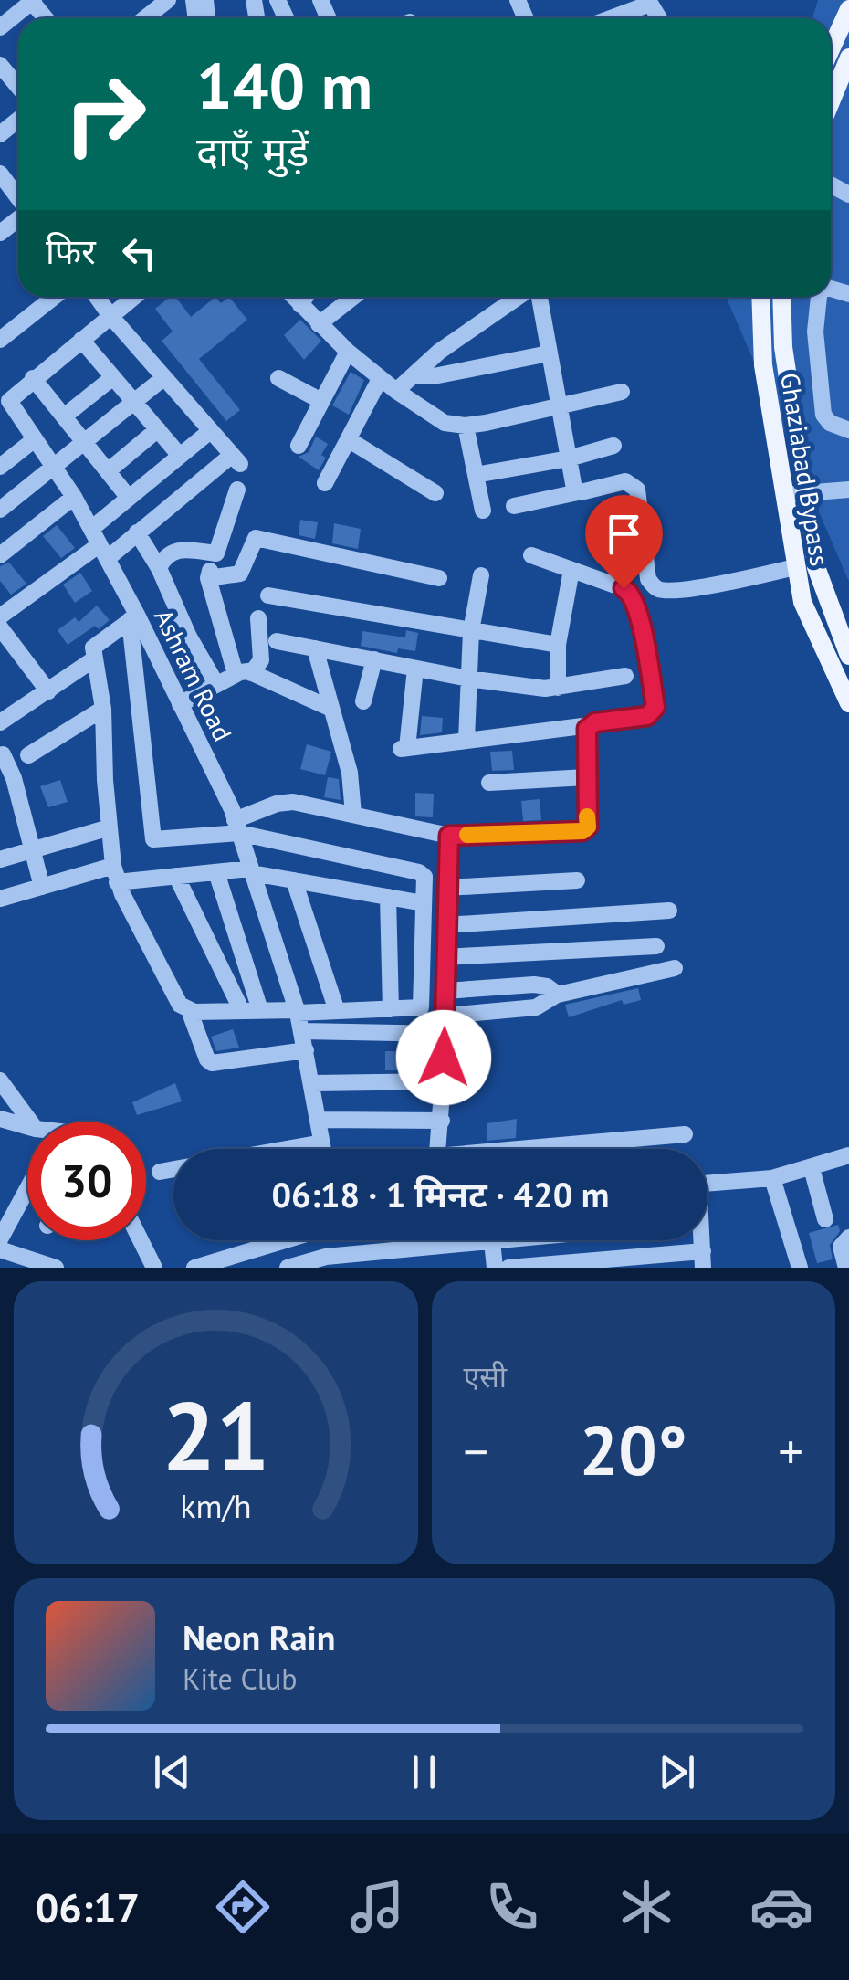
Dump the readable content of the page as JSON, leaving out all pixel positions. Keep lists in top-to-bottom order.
{
  "streets": {
    "main road": ["Ghaziabad Bypass"],
    "street": ["Ashram Road"]
  },
  "page": {
    "turn": ["140 m", "दाएँ मुड़ें"],
    "then": "फिर",
    "limit": "30",
    "trip": "06:18 · 1 मिनट · 420 m",
    "tile": "एसी",
    "heat": ["−", "20°", "+"],
    "song": ["Neon Rain", "Kite Club"],
    "tabs": "06:17",
    "gauge": ["21", "km/h"]
  }
}
